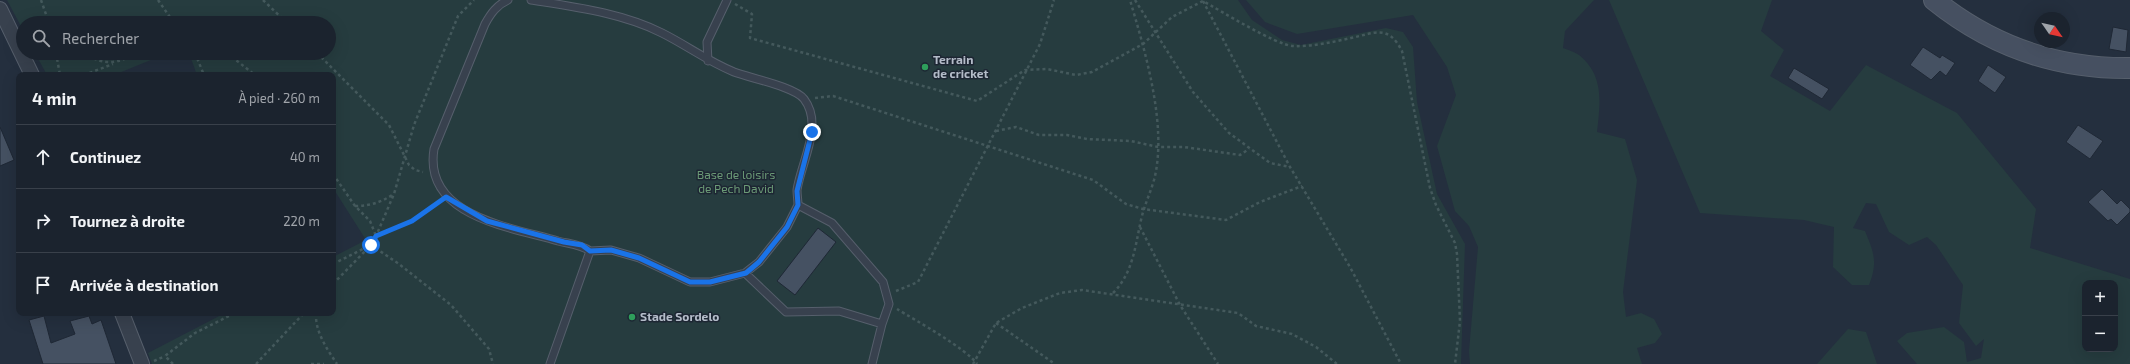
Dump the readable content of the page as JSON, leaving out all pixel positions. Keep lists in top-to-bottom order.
{
  "parks": ["Base de loisirs de Pech David"],
  "places": ["Terrain de cricket", "Stade Sordelo"],
  "north": "bottom right",
  "page": {
    "search": "Rechercher",
    "heading": ["4 min", "À pied · 260 m"],
    "list": [
      ["Continuez", "40 m"],
      ["Tournez à droite", "220 m"],
      "Arrivée à destination"
    ],
    "map_buttons": ["+", "−"]
  }
}
